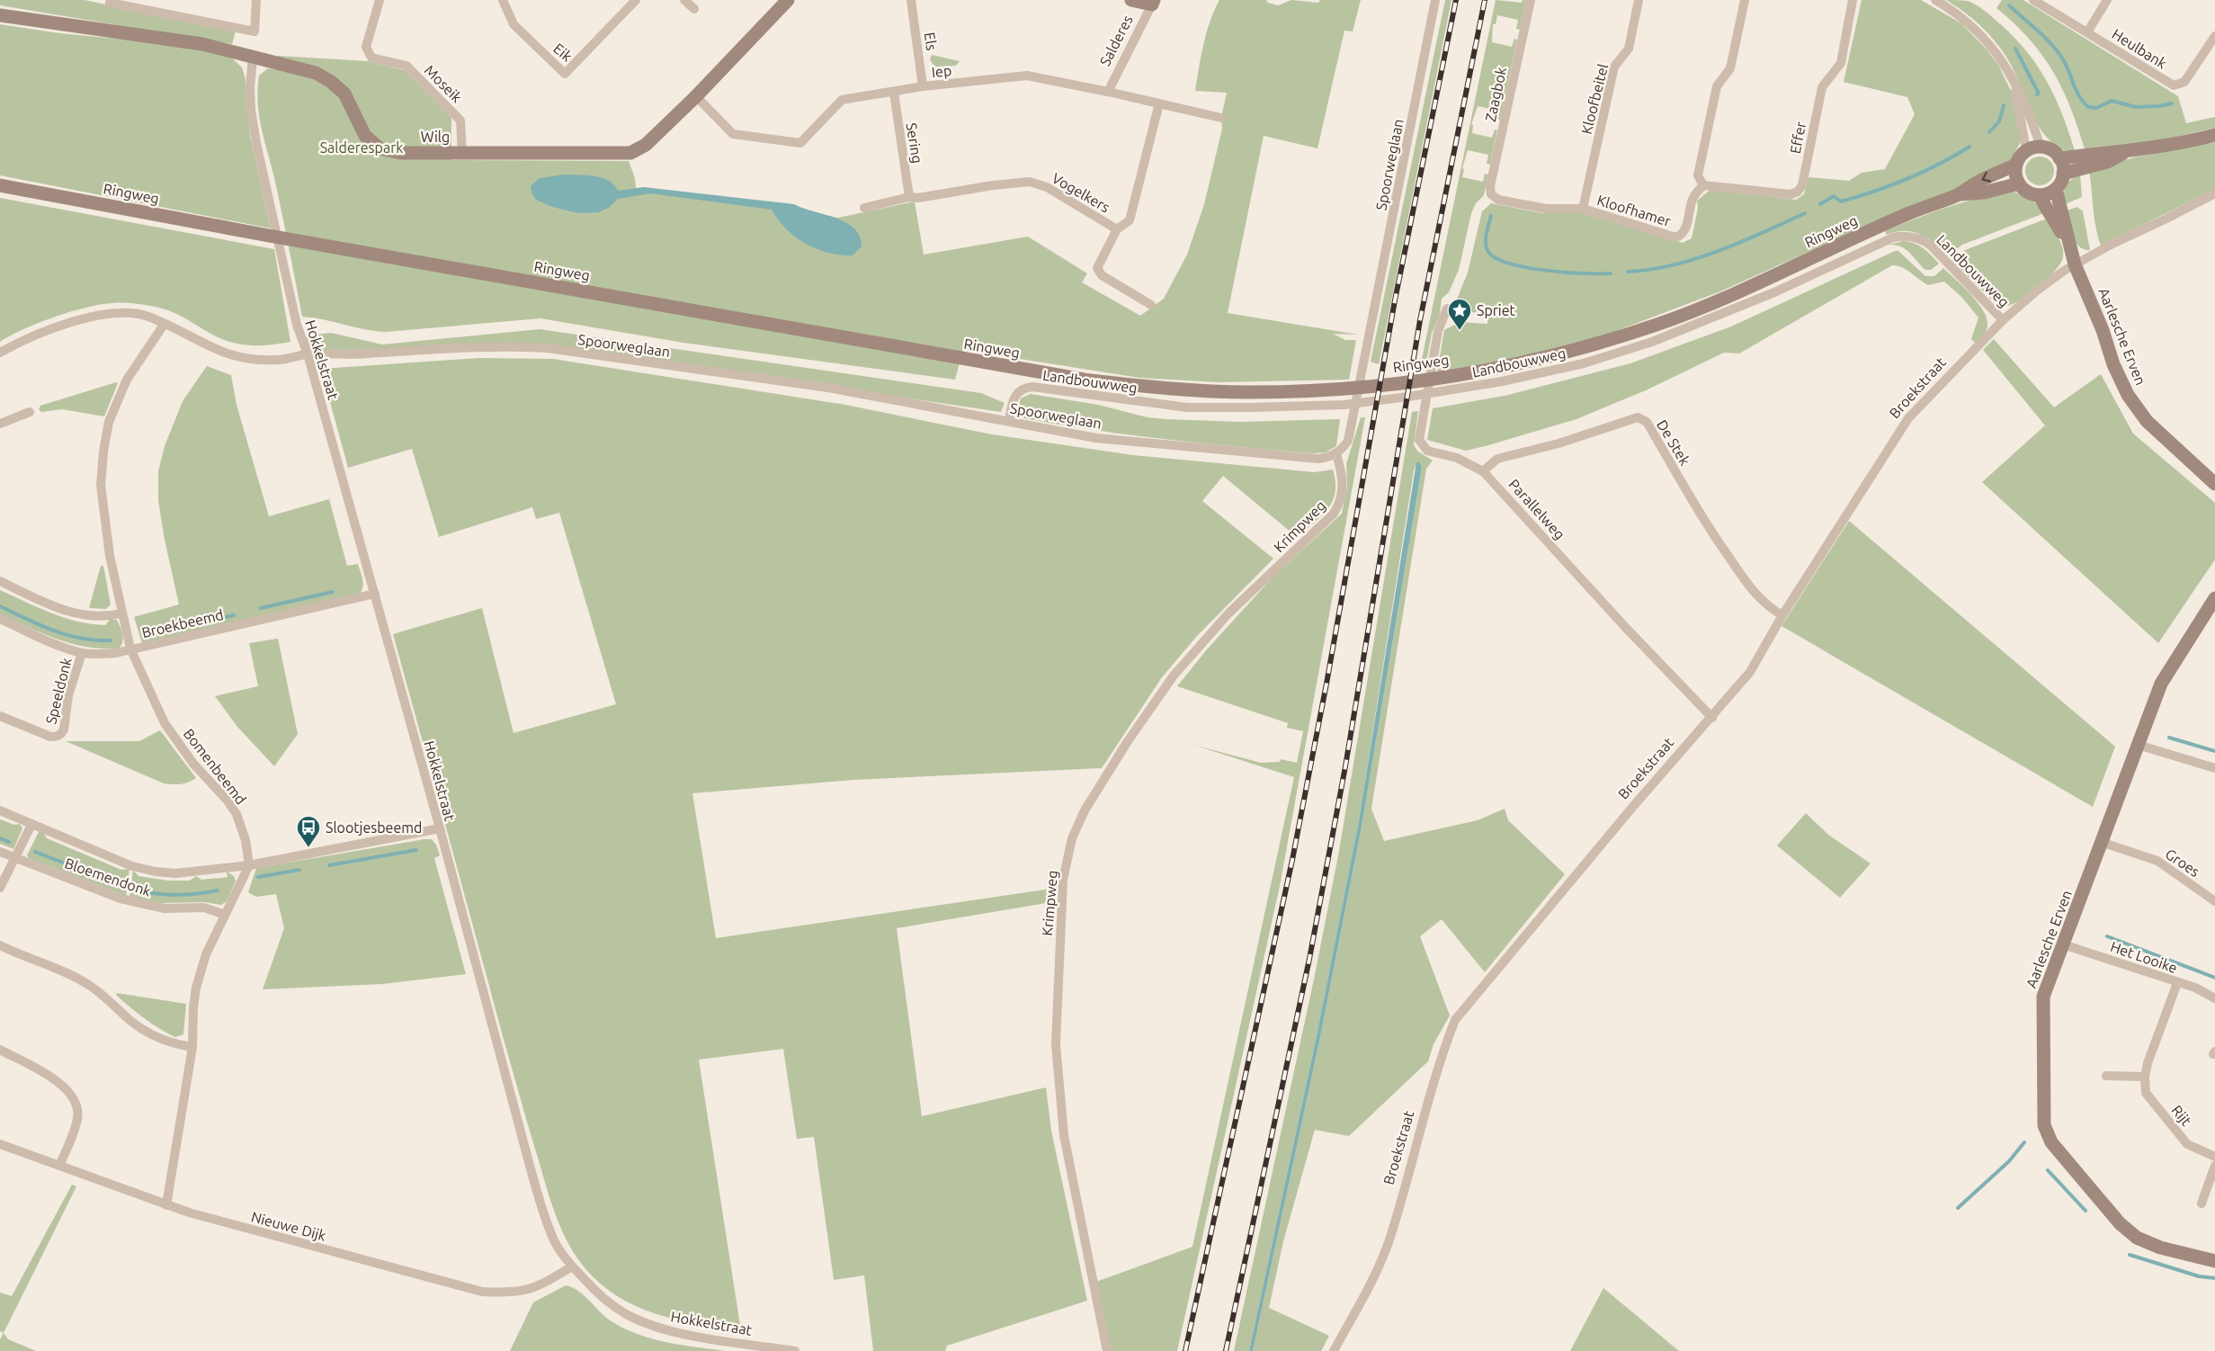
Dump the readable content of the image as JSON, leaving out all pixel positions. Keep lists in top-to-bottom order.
{
  "streets": {
    "main road": [
      "Salderes",
      "Wilg",
      "Ringweg",
      "Aarlesche Erven"
    ],
    "street": [
      "Els",
      "Heulbank",
      "Eik",
      "Iep",
      "Moseik",
      "Zaagbok",
      "Kloofbeitel",
      "Effer",
      "Sering",
      "Spoorweglaan",
      "Vogelkers",
      "Kloofhamer",
      "Landbouwweg",
      "Hokkelstraat",
      "Broekstraat",
      "De Stek",
      "Parallelweg",
      "Krimpweg",
      "Broekbeemd",
      "Speeldonk",
      "Bomenbeemd",
      "Groes",
      "Bloemendonk",
      "Het Looike",
      "Rijt",
      "Nieuwe Dijk"
    ]
  },
  "crossings": [
    ["Salderes", "Iep"],
    ["Els", "Iep"],
    ["Iep", "Wilg"],
    ["Iep", "Sering"],
    ["Iep", "Vogelkers"],
    ["Moseik", "Wilg"],
    ["Zaagbok", "Kloofhamer"],
    ["Kloofbeitel", "Kloofhamer"],
    ["Wilg", "Hokkelstraat"],
    ["Effer", "Kloofhamer"],
    ["Sering", "Vogelkers"],
    ["Spoorweglaan", "Landbouwweg"],
    ["Spoorweglaan", "Hokkelstraat"],
    ["Spoorweglaan", "Krimpweg"],
    ["Spoorweglaan", "Bomenbeemd"],
    ["Landbouwweg", "Broekstraat"],
    ["Aarlesche Erven", "Broekstraat"],
    ["Aarlesche Erven", "Groes"],
    ["Aarlesche Erven", "Het Looike"],
    ["Hokkelstraat", "Broekbeemd"],
    ["Hokkelstraat", "Nieuwe Dijk"],
    ["Broekstraat", "De Stek"],
    ["Broekstraat", "Parallelweg"],
    ["De Stek", "Parallelweg"],
    ["Broekbeemd", "Speeldonk"],
    ["Broekbeemd", "Bomenbeemd"]
  ],
  "parks": ["Salderespark"],
  "places": {
    "place": ["Spriet"],
    "bus stop": ["Slootjesbeemd"]
  }
}
